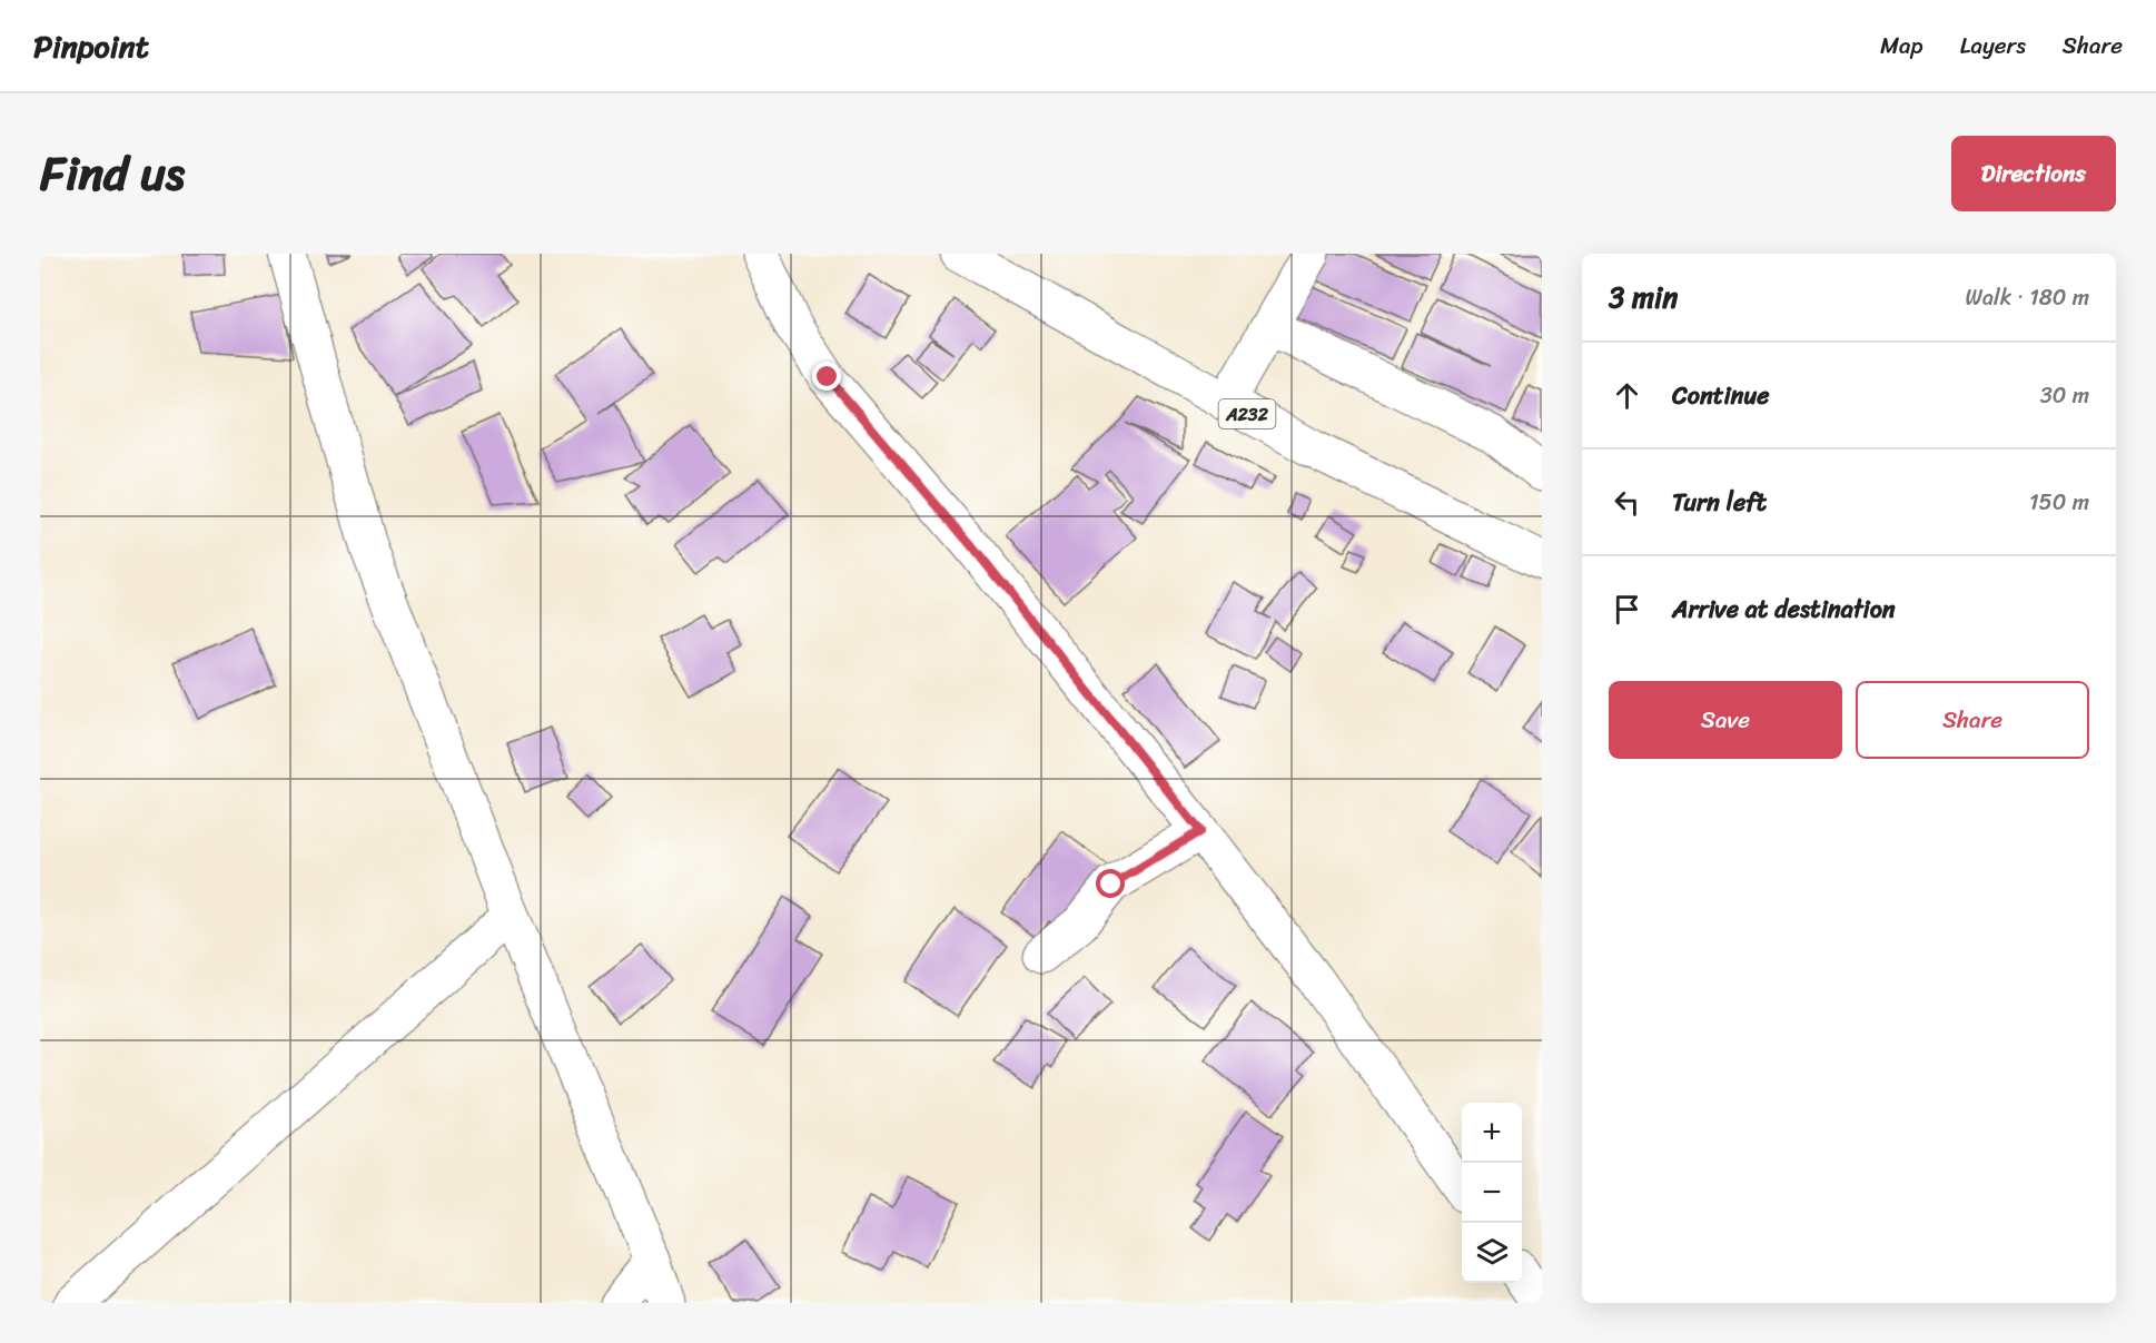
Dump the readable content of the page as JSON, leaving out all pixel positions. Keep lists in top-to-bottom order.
{
  "streets": {
    "street": ["A232"]
  },
  "page": {
    "header": "Pinpoint",
    "nav": ["Map", "Layers", "Share"],
    "title": "Find us",
    "buttons": [
      "Directions",
      ["Save", "Share"]
    ],
    "heading": ["3 min", "Walk · 180 m"],
    "list": [
      ["Continue", "30 m"],
      ["Turn left", "150 m"],
      "Arrive at destination"
    ],
    "map_buttons": ["+", "−"]
  }
}
